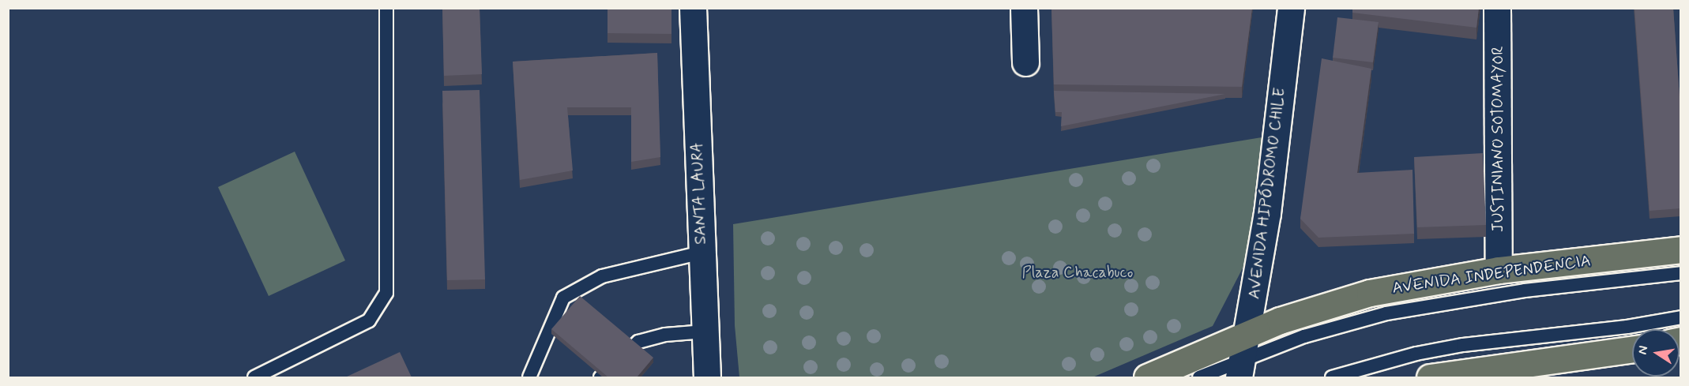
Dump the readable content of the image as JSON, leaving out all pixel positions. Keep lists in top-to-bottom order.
{
  "streets": {
    "main road": ["AVENIDA INDEPENDENCIA"],
    "street": ["JUSTINIANO SOTOMAYOR", "SANTA LAURA", "AVENIDA HIPÓDROMO CHILE"]
  },
  "crossings": [
    ["JUSTINIANO SOTOMAYOR", "AVENIDA INDEPENDENCIA"],
    ["AVENIDA HIPÓDROMO CHILE", "AVENIDA INDEPENDENCIA"]
  ],
  "parks": ["Plaza Chacabuco"],
  "north": "left"
}
